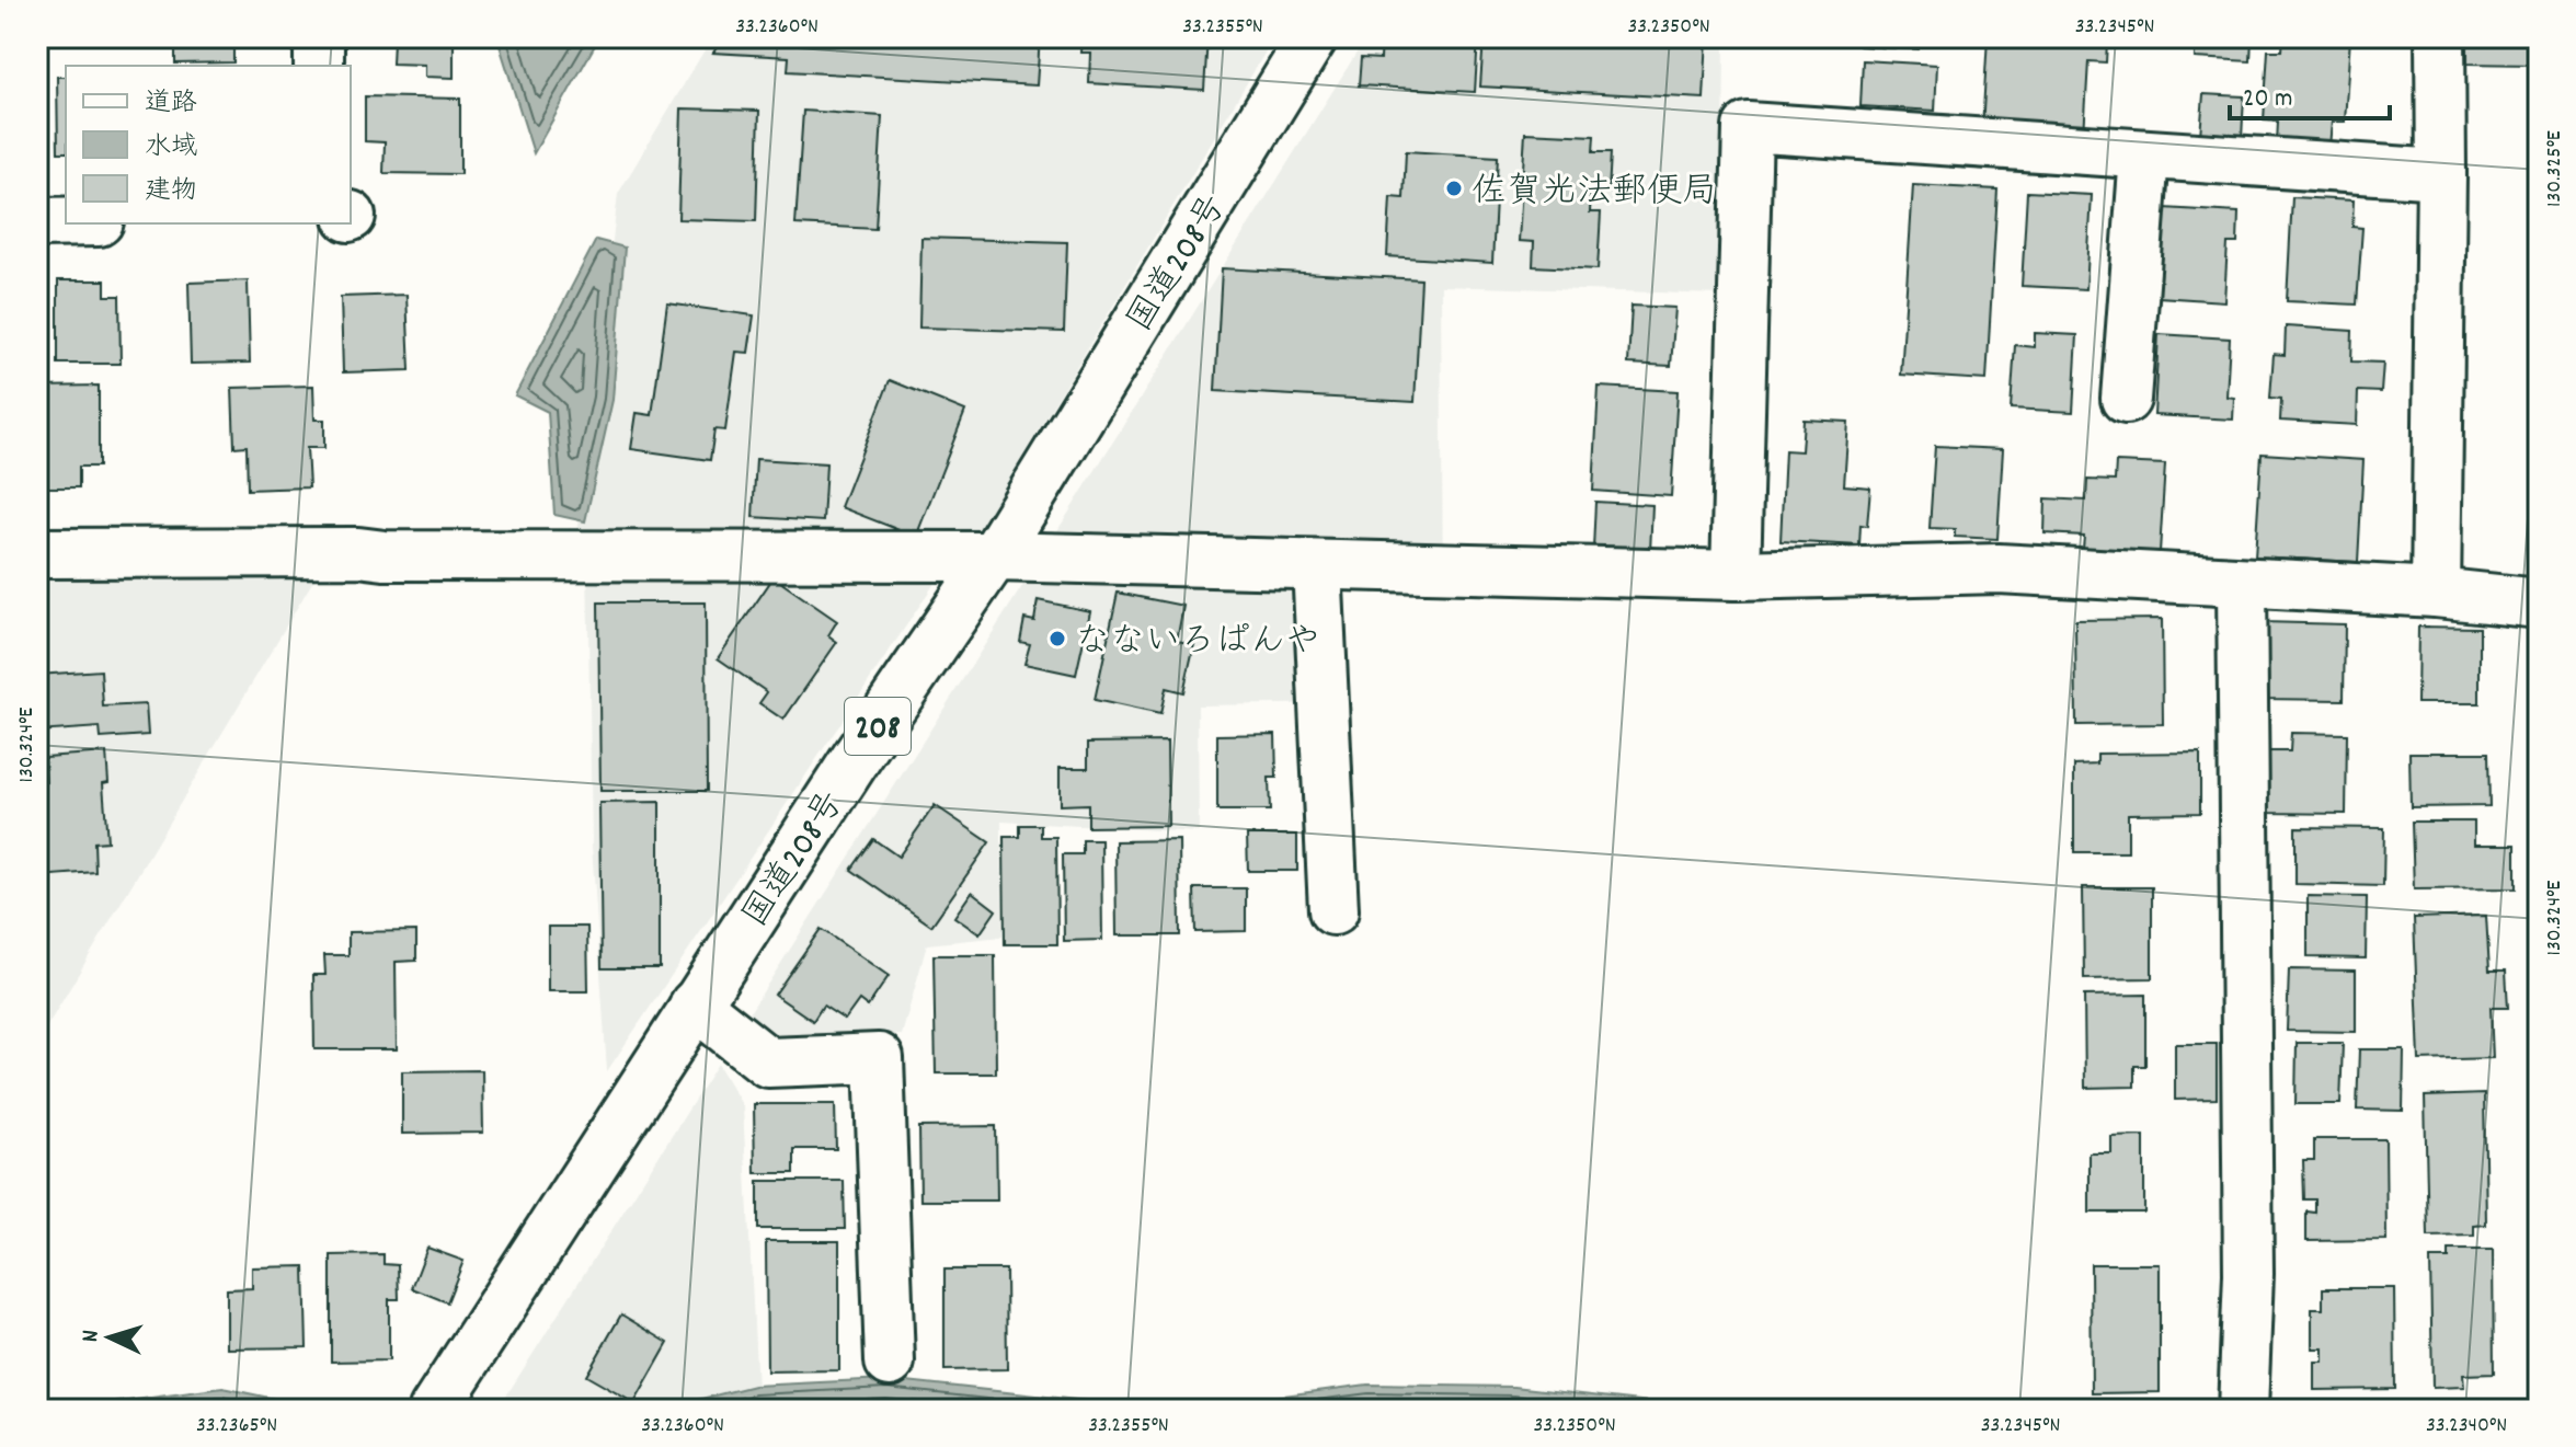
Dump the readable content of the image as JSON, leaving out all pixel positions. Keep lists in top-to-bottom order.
{
  "streets": {
    "main road": ["国道208号", "208"]
  },
  "places": ["佐賀光法郵便局", "なないろぱんや"],
  "legend": ["道路", "水域", "建物"],
  "scale_bar": "20 m",
  "north": "left",
  "coordinates": [
    "33.2360°N",
    "33.2355°N",
    "33.2350°N",
    "33.2345°N",
    "130.325°E",
    "130.324°E",
    "33.2365°N",
    "33.2340°N"
  ]
}
